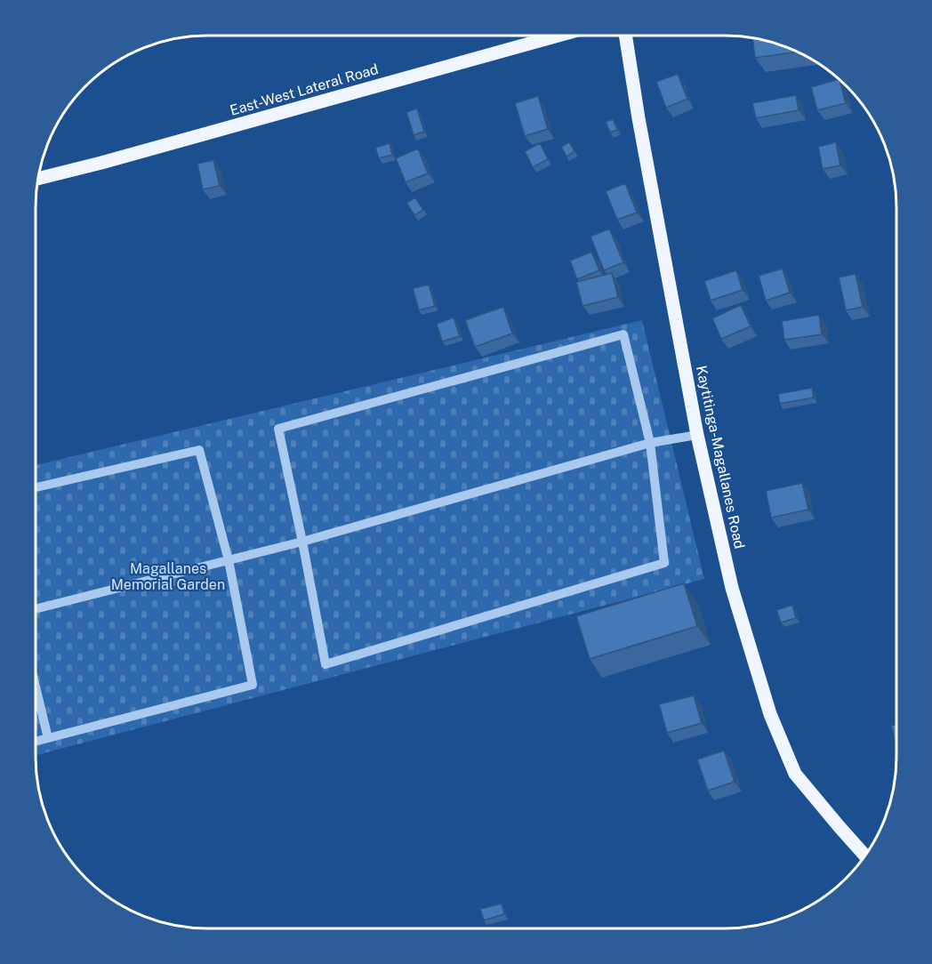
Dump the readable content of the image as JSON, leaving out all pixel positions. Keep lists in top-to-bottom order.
{
  "streets": {
    "main road": ["East-West Lateral Road", "Kaytitinga-Magallanes Road"]
  },
  "parks": ["Magallanes Memorial Garden"]
}
